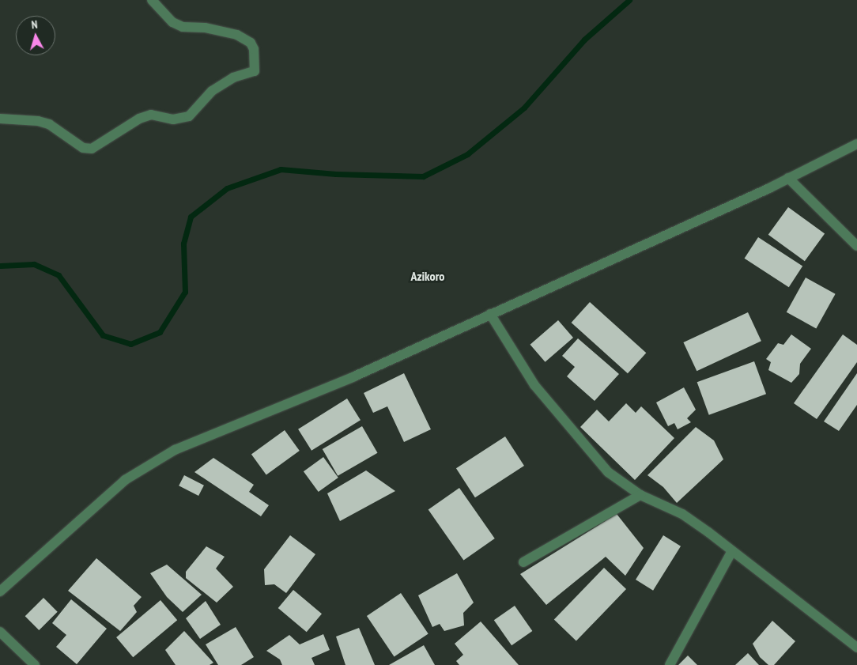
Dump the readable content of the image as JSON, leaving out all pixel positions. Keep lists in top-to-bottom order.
{
  "districts": ["Azikoro"],
  "north": "top"
}
